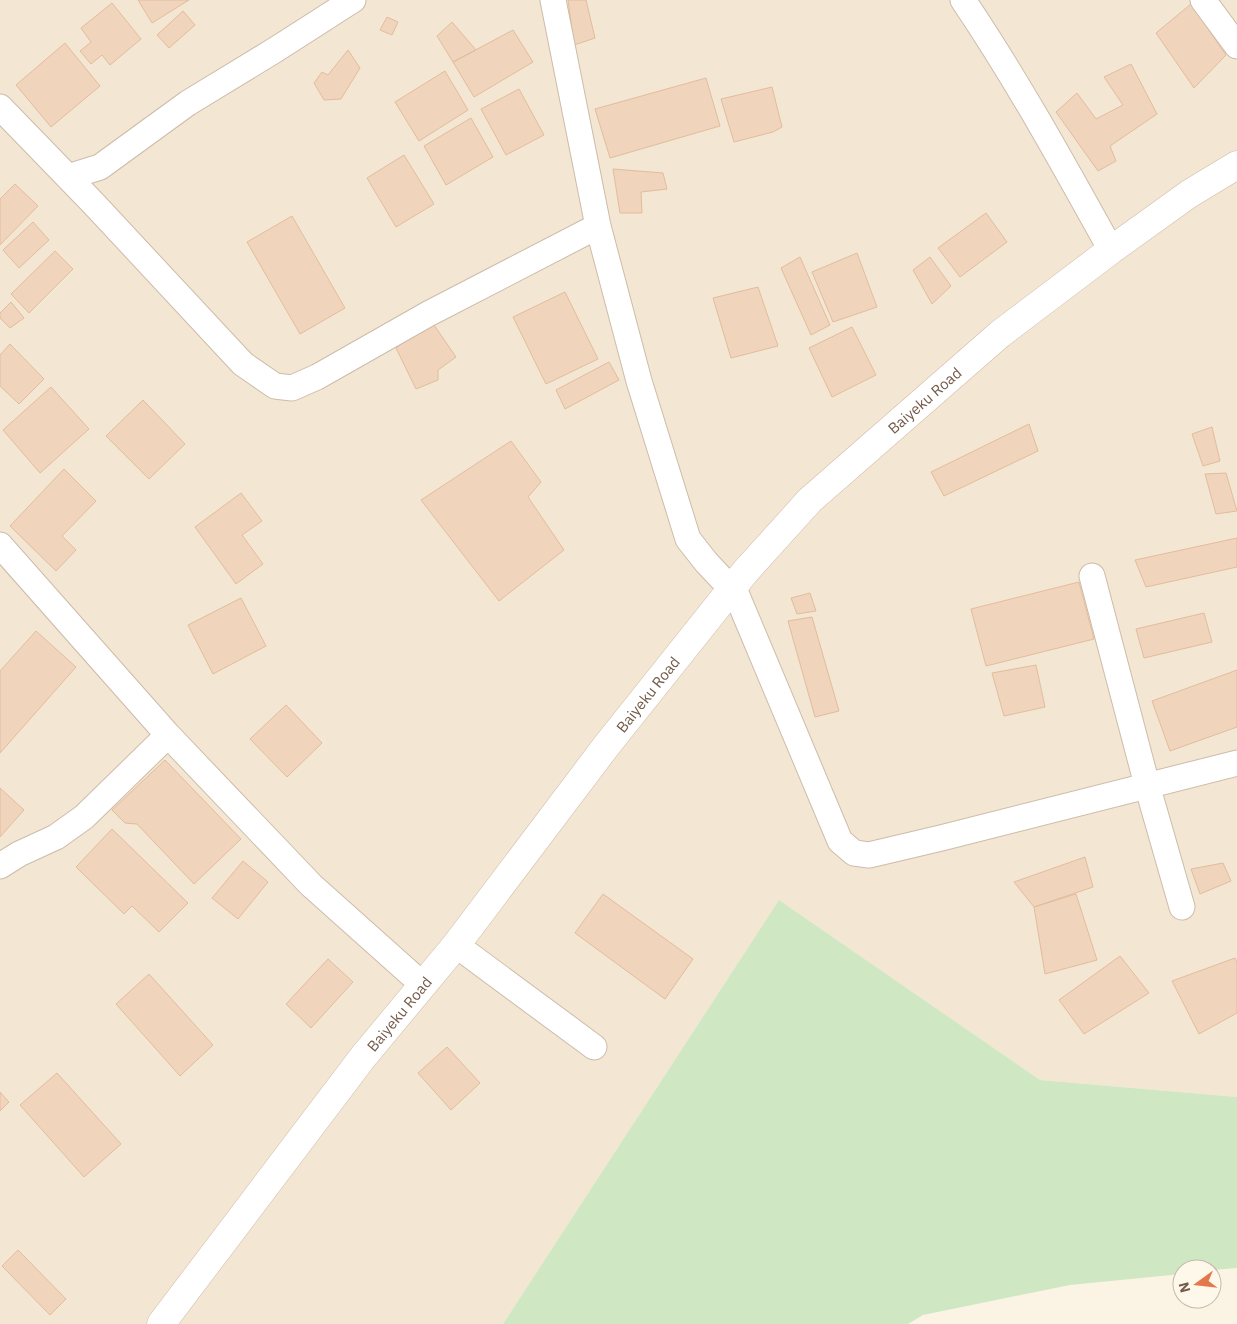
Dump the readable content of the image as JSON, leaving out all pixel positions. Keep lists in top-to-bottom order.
{
  "streets": {
    "main road": ["Baiyeku Road"]
  },
  "north": "left"
}
